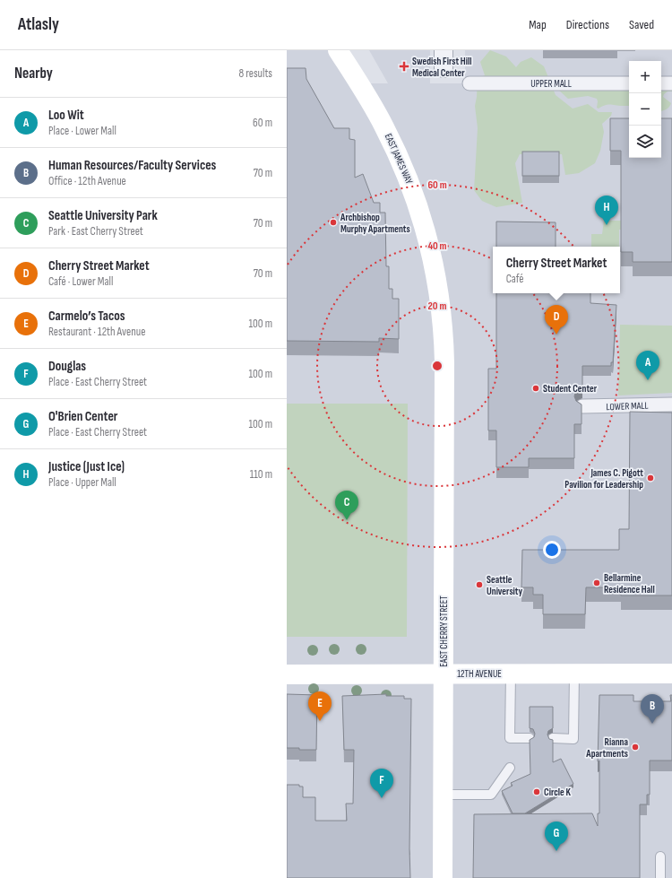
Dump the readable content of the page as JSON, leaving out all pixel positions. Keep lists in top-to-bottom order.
{
  "streets": {
    "main road": ["EAST JAMES WAY", "EAST CHERRY STREET", "12TH AVENUE"],
    "street": ["UPPER MALL", "LOWER MALL"]
  },
  "crossings": [
    ["EAST JAMES WAY", "EAST CHERRY STREET"],
    ["EAST CHERRY STREET", "12TH AVENUE"]
  ],
  "places": {
    "health": ["Swedish First Hill Medical Center"],
    "other": [
      "Archbishop Murphy Apartments",
      "Student Center",
      "James C. Pigott Pavilion for Leadership",
      "Bellarmine Residence Hall",
      "Seattle University",
      "Rianna Apartments",
      "Circle K"
    ]
  },
  "page": {
    "header": "Atlasly",
    "nav": ["Map", "Directions", "Saved"],
    "heading": ["Nearby", "8 results"],
    "map_buttons": ["+", "−"],
    "list": [
      {
        "mark": "A",
        "name": "Loo Wit",
        "note": "Place · Lower Mall",
        "value": "60 m"
      },
      {
        "mark": "B",
        "name": "Human Resources/Faculty Services",
        "note": "Office · 12th Avenue",
        "value": "70 m"
      },
      {
        "mark": "C",
        "name": "Seattle University Park",
        "note": "Park · East Cherry Street",
        "value": "70 m"
      },
      {
        "mark": "D",
        "name": "Cherry Street Market",
        "note": "Café · Lower Mall",
        "value": "70 m"
      },
      {
        "mark": "E",
        "name": "Carmelo’s Tacos",
        "note": "Restaurant · 12th Avenue",
        "value": "100 m"
      },
      {
        "mark": "F",
        "name": "Douglas",
        "note": "Place · East Cherry Street",
        "value": "100 m"
      },
      {
        "mark": "G",
        "name": "O'Brien Center",
        "note": "Place · East Cherry Street",
        "value": "100 m"
      },
      {
        "mark": "H",
        "name": "Justice (Just Ice)",
        "note": "Place · Upper Mall",
        "value": "110 m"
      }
    ],
    "pins": [
      "H",
      "D",
      "A",
      "C",
      "E",
      "B",
      "F",
      "G"
    ],
    "popup": ["Cherry Street Market", "Café"]
  },
  "rings": ["60 m", "40 m", "20 m"]
}
